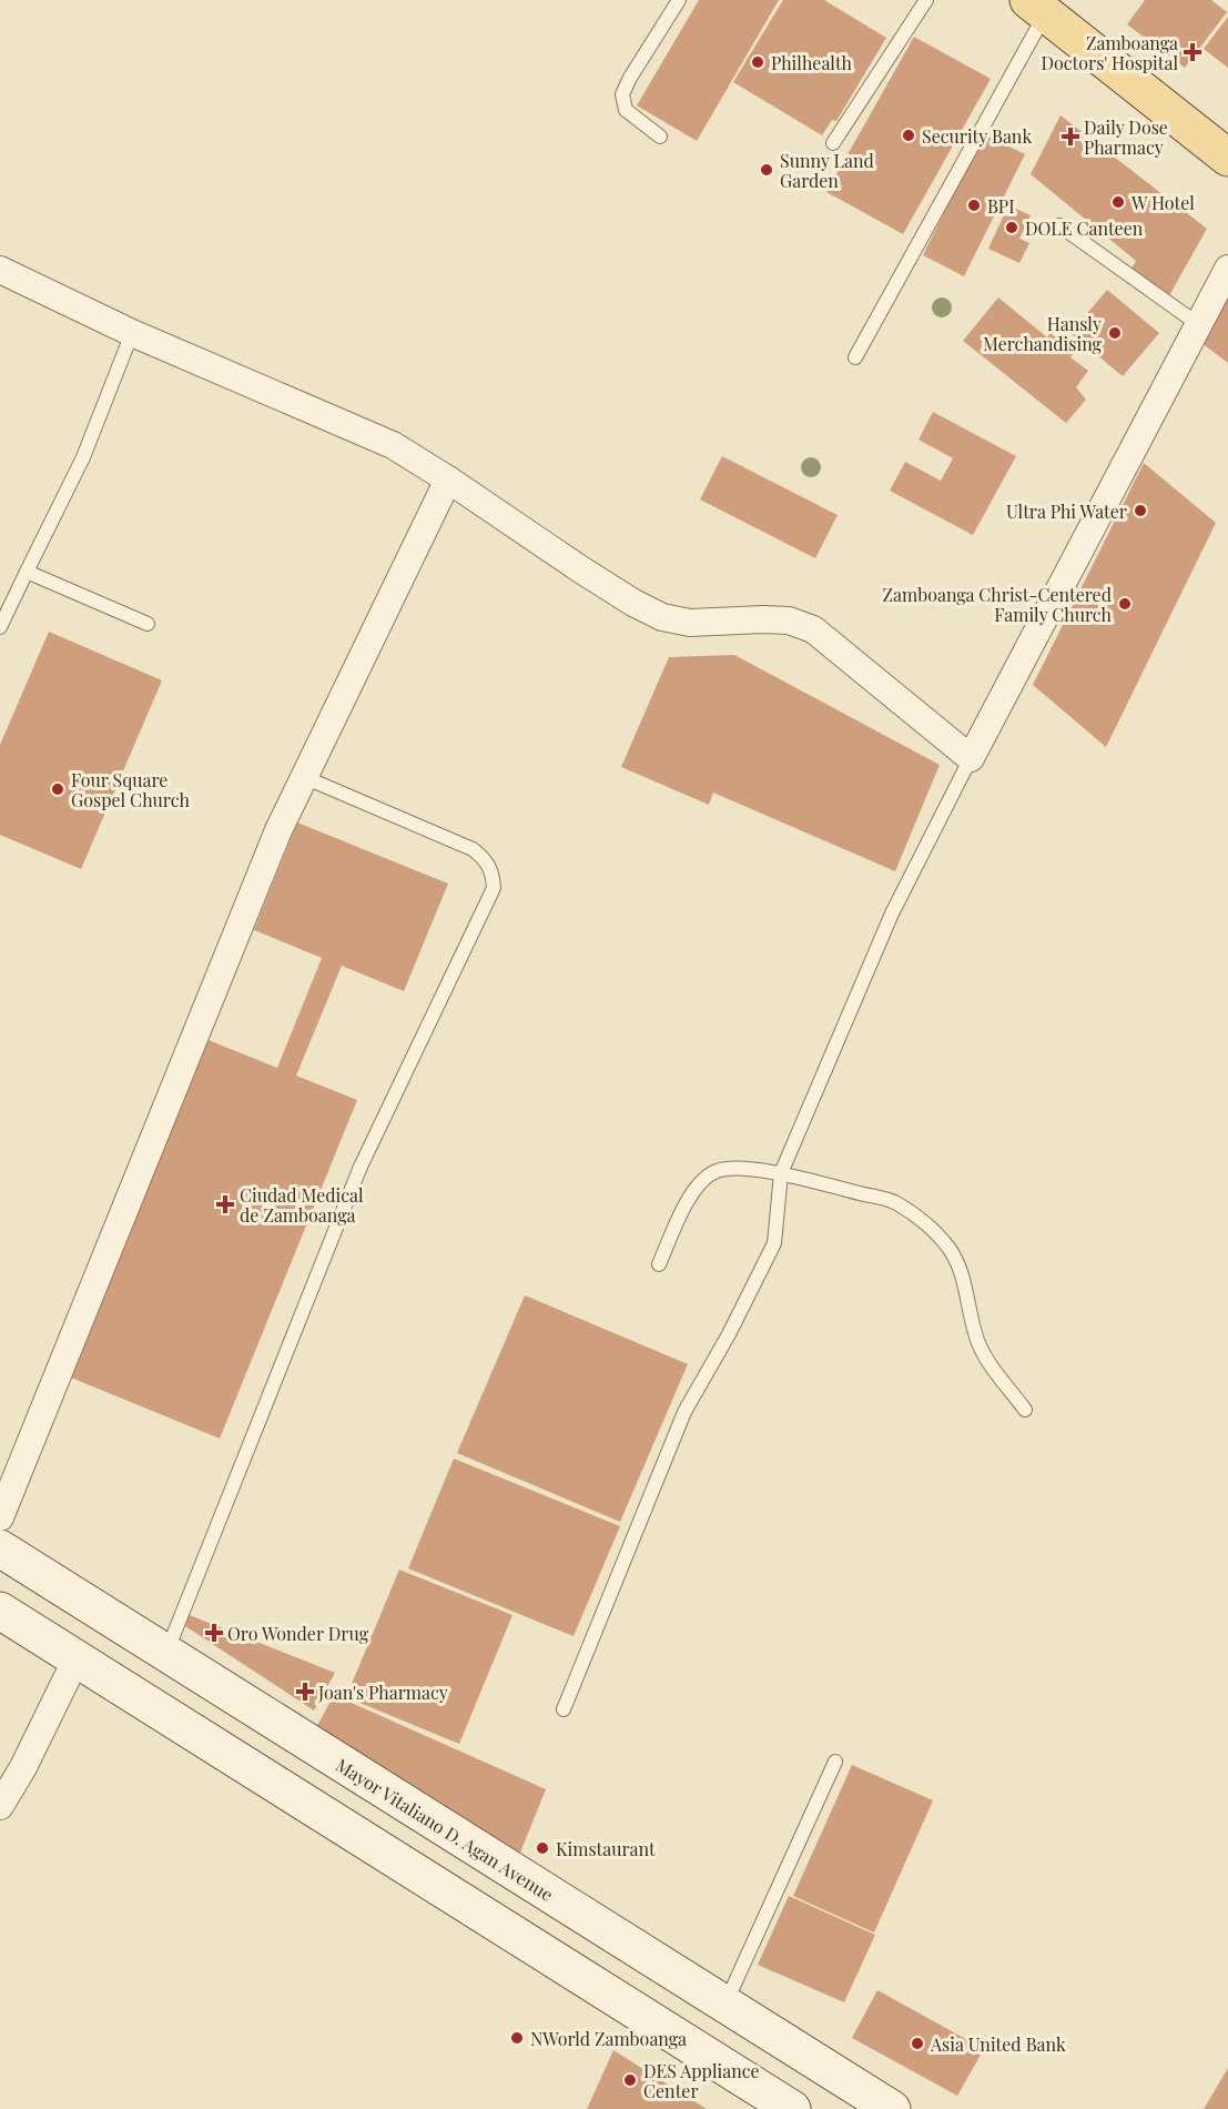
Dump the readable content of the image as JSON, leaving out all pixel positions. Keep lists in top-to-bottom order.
{
  "streets": {
    "main road": ["Mayor Vitaliano D. Agan Avenue"]
  },
  "places": {
    "health": [
      "Zamboanga Doctors' Hospital",
      "Daily Dose Pharmacy",
      "Ciudad Medical de Zamboanga",
      "Oro Wonder Drug",
      "Joan's Pharmacy"
    ],
    "other": [
      "Philhealth",
      "Security Bank",
      "Sunny Land Garden",
      "W Hotel",
      "BPI",
      "DOLE Canteen",
      "Hansly Merchandising",
      "Ultra Phi Water",
      "Zamboanga Christ-Centered Family Church",
      "Four Square Gospel Church",
      "Kimstaurant",
      "NWorld Zamboanga",
      "Asia United Bank",
      "DES Appliance Center"
    ]
  }
}
